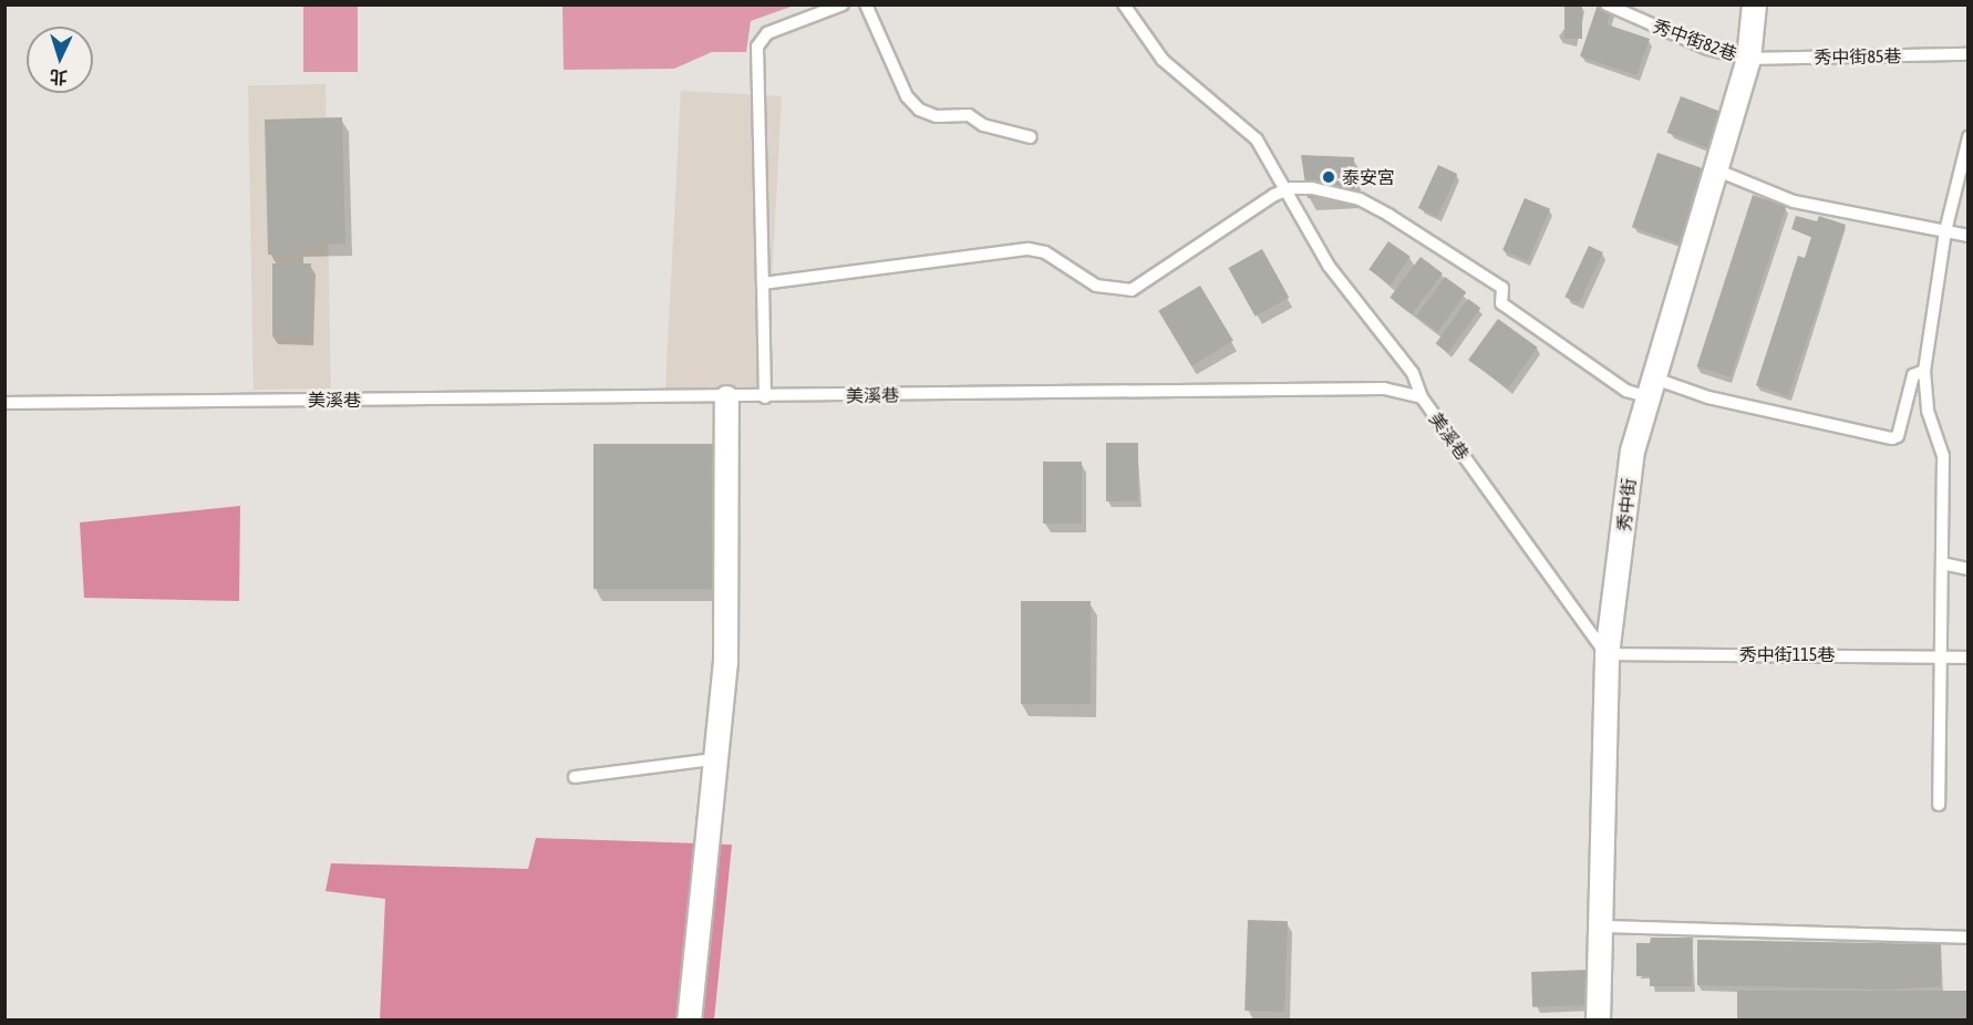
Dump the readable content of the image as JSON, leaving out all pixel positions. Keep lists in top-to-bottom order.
{
  "streets": {
    "street": ["秀中街"],
    "lane": [
      "秀中街82巷",
      "秀中街85巷",
      "美溪巷",
      "秀中街115巷"
    ]
  },
  "crossings": [
    ["秀中街82巷", "秀中街85巷"],
    ["秀中街82巷", "秀中街"],
    ["秀中街85巷", "秀中街"],
    ["美溪巷", "秀中街"],
    ["美溪巷", "秀中街115巷"],
    ["秀中街", "秀中街115巷"]
  ],
  "places": ["泰安宮"],
  "north": "bottom"
}
